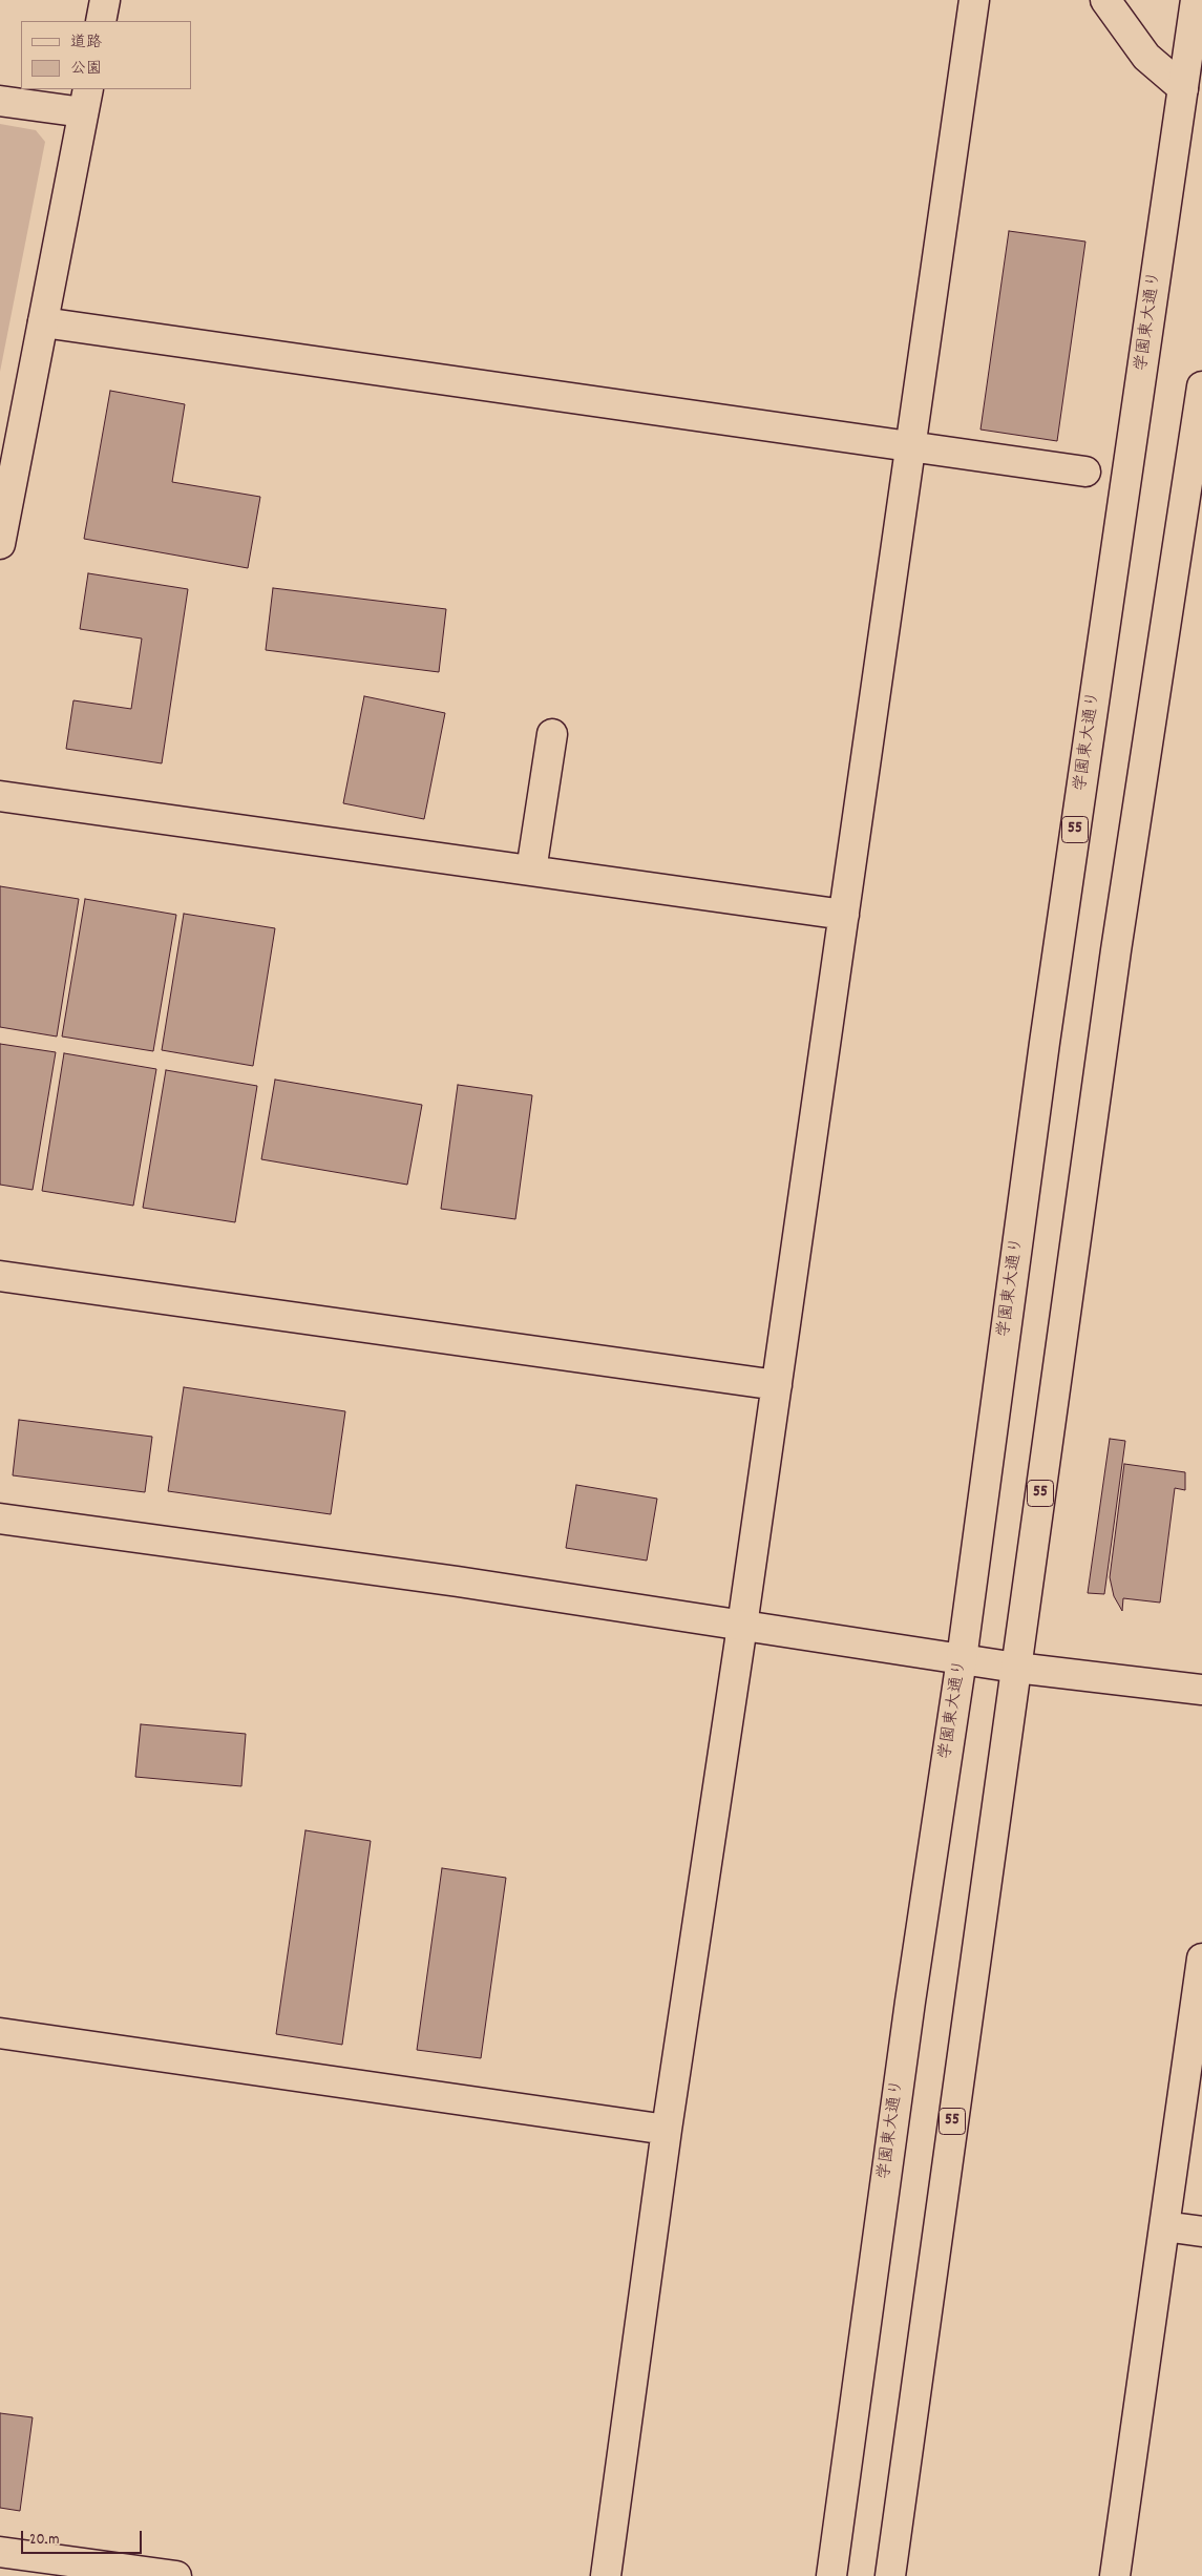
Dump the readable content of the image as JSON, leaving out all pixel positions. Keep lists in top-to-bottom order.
{
  "streets": {
    "street": ["学園東大通り", "55"]
  },
  "legend": ["道路", "公園"],
  "scale_bar": "20 m"
}
